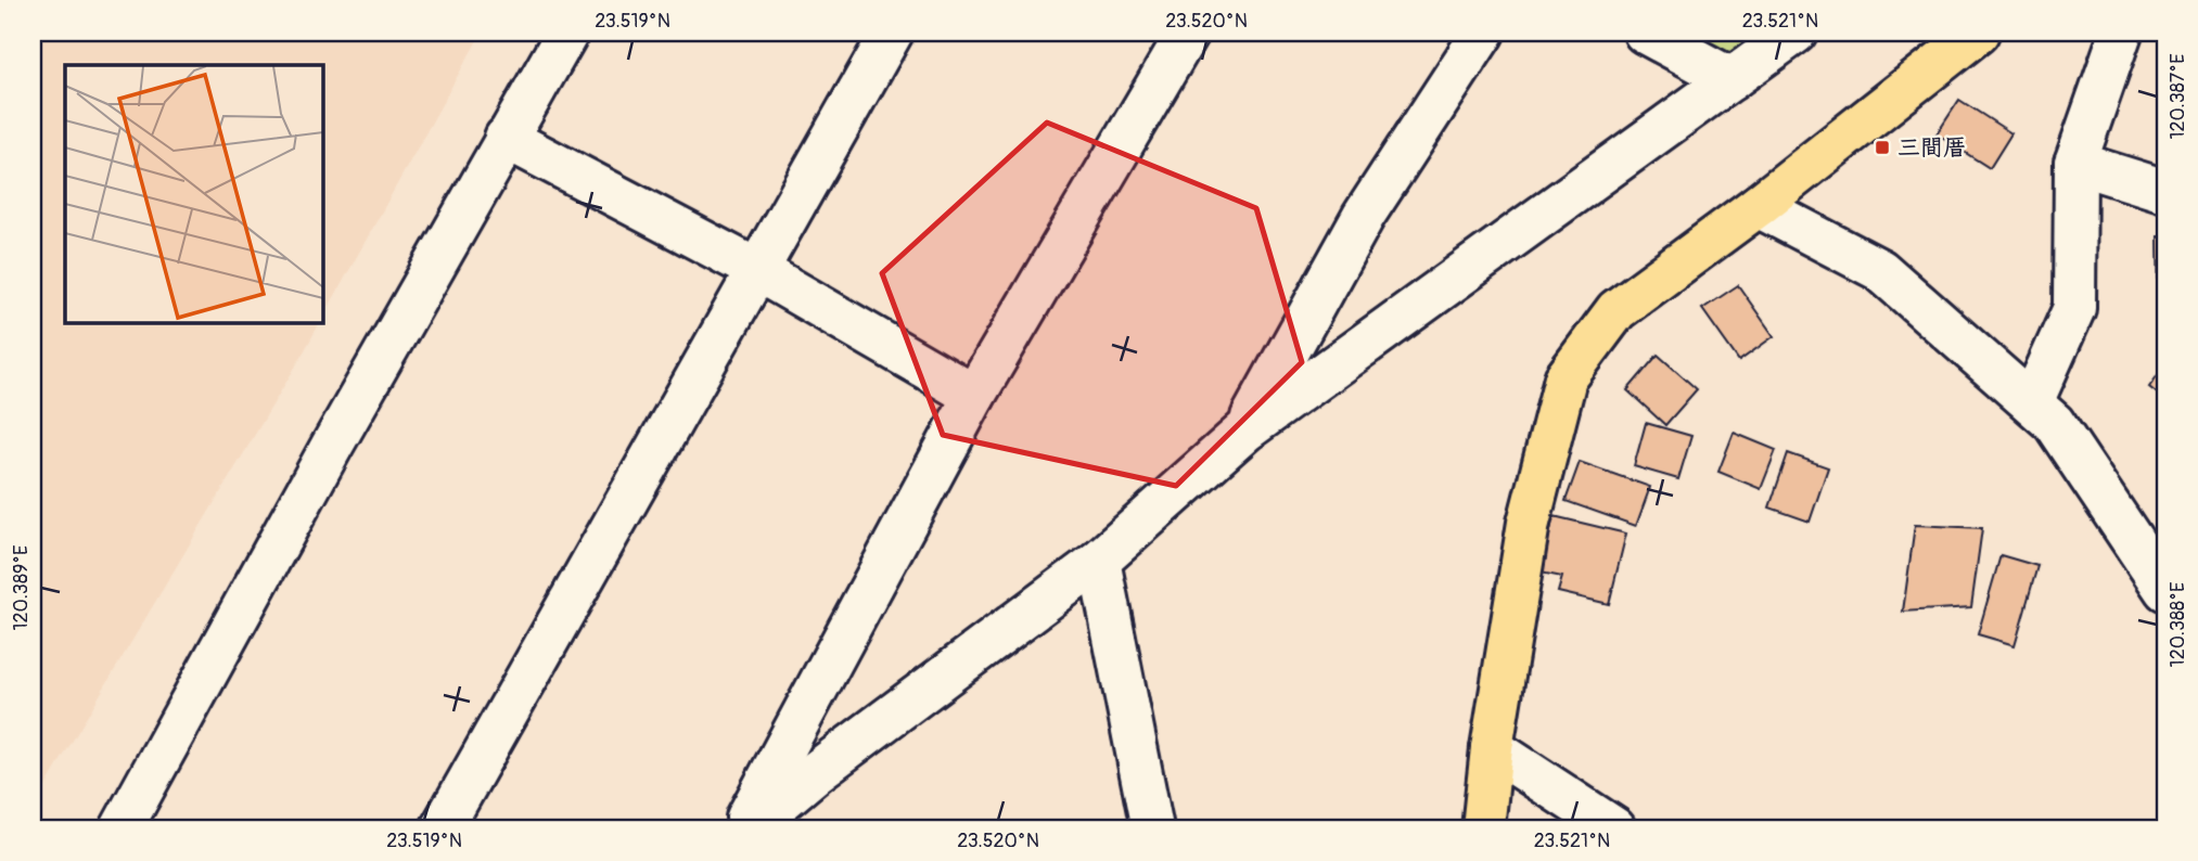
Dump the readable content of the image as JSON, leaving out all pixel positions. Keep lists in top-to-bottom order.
{
  "places": {
    "transit": ["三間厝"]
  },
  "coordinates": [
    "23.519°N",
    "23.520°N",
    "23.521°N",
    "120.387°E",
    "120.389°E",
    "120.388°E"
  ]
}
